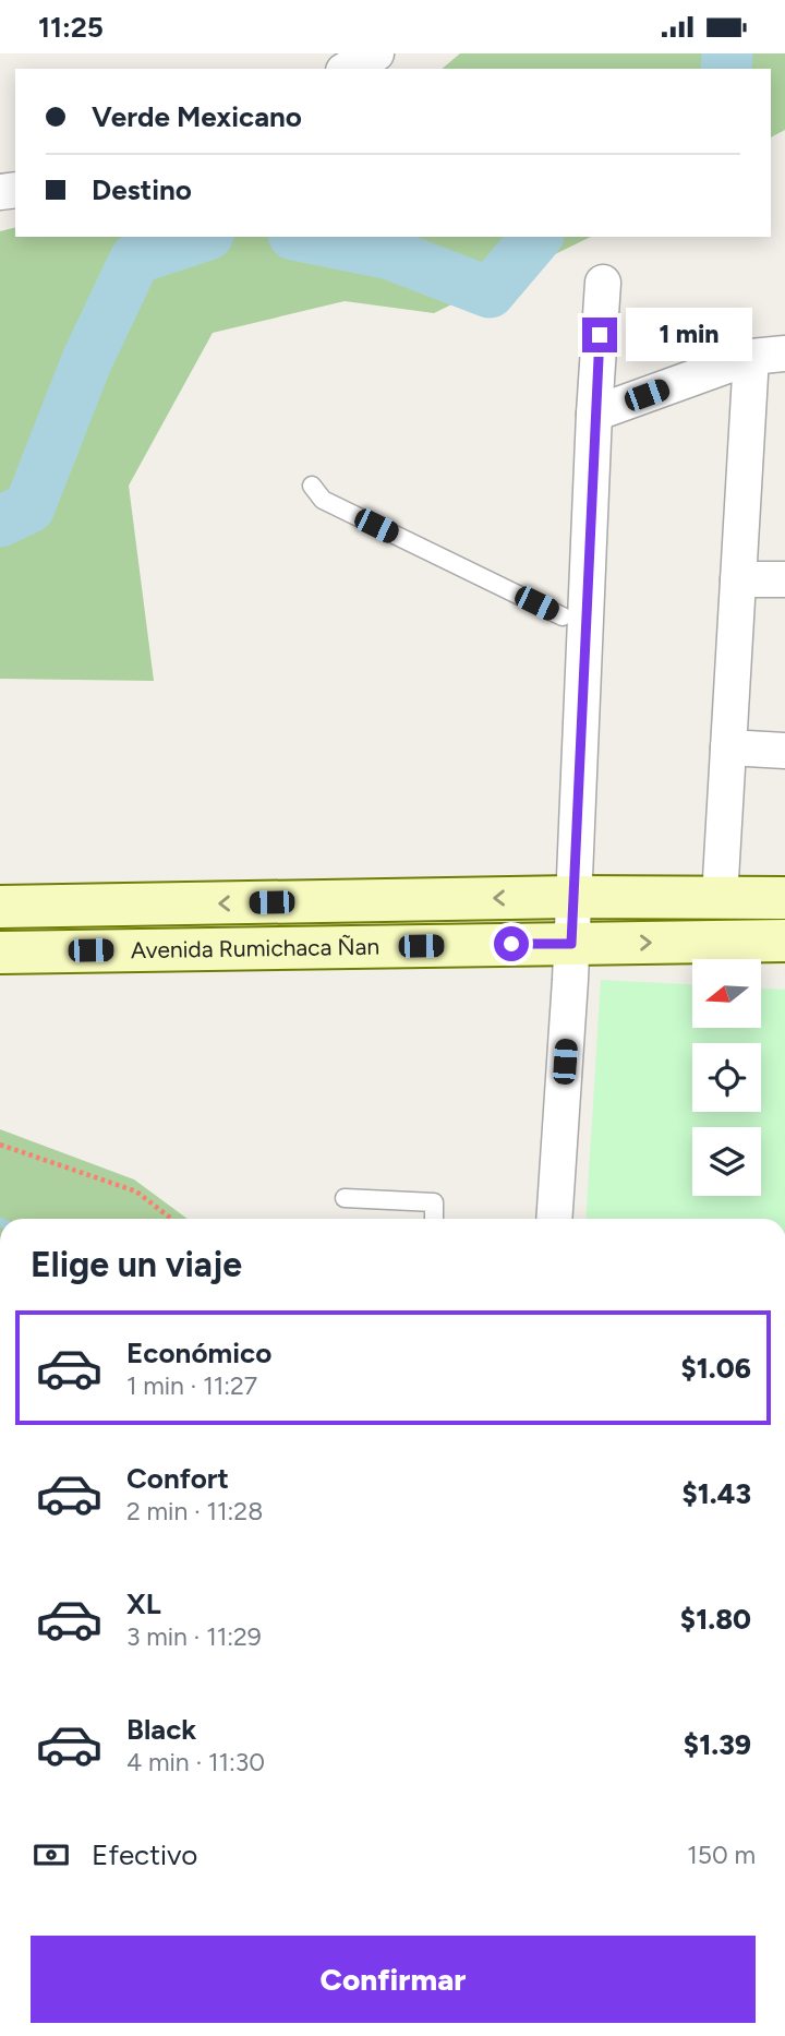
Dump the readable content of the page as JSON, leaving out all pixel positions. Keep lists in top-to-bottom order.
{
  "streets": {
    "main road": ["Avenida Rumichaca Ñan"]
  },
  "north": "left",
  "page": {
    "status": "11:25",
    "banner": ["Verde Mexicano", "Destino"],
    "bubble": "1 min",
    "heading": "Elige un viaje",
    "list": [
      {
        "name": "Económico",
        "note": "1 min · 11:27",
        "value": "$1.06"
      },
      {
        "name": "Confort",
        "note": "2 min · 11:28",
        "value": "$1.43"
      },
      {
        "name": "XL",
        "note": "3 min · 11:29",
        "value": "$1.80"
      },
      {
        "name": "Black",
        "note": "4 min · 11:30",
        "value": "$1.39"
      }
    ],
    "pay": ["Efectivo", "150 m"],
    "buttons": "Confirmar"
  }
}
